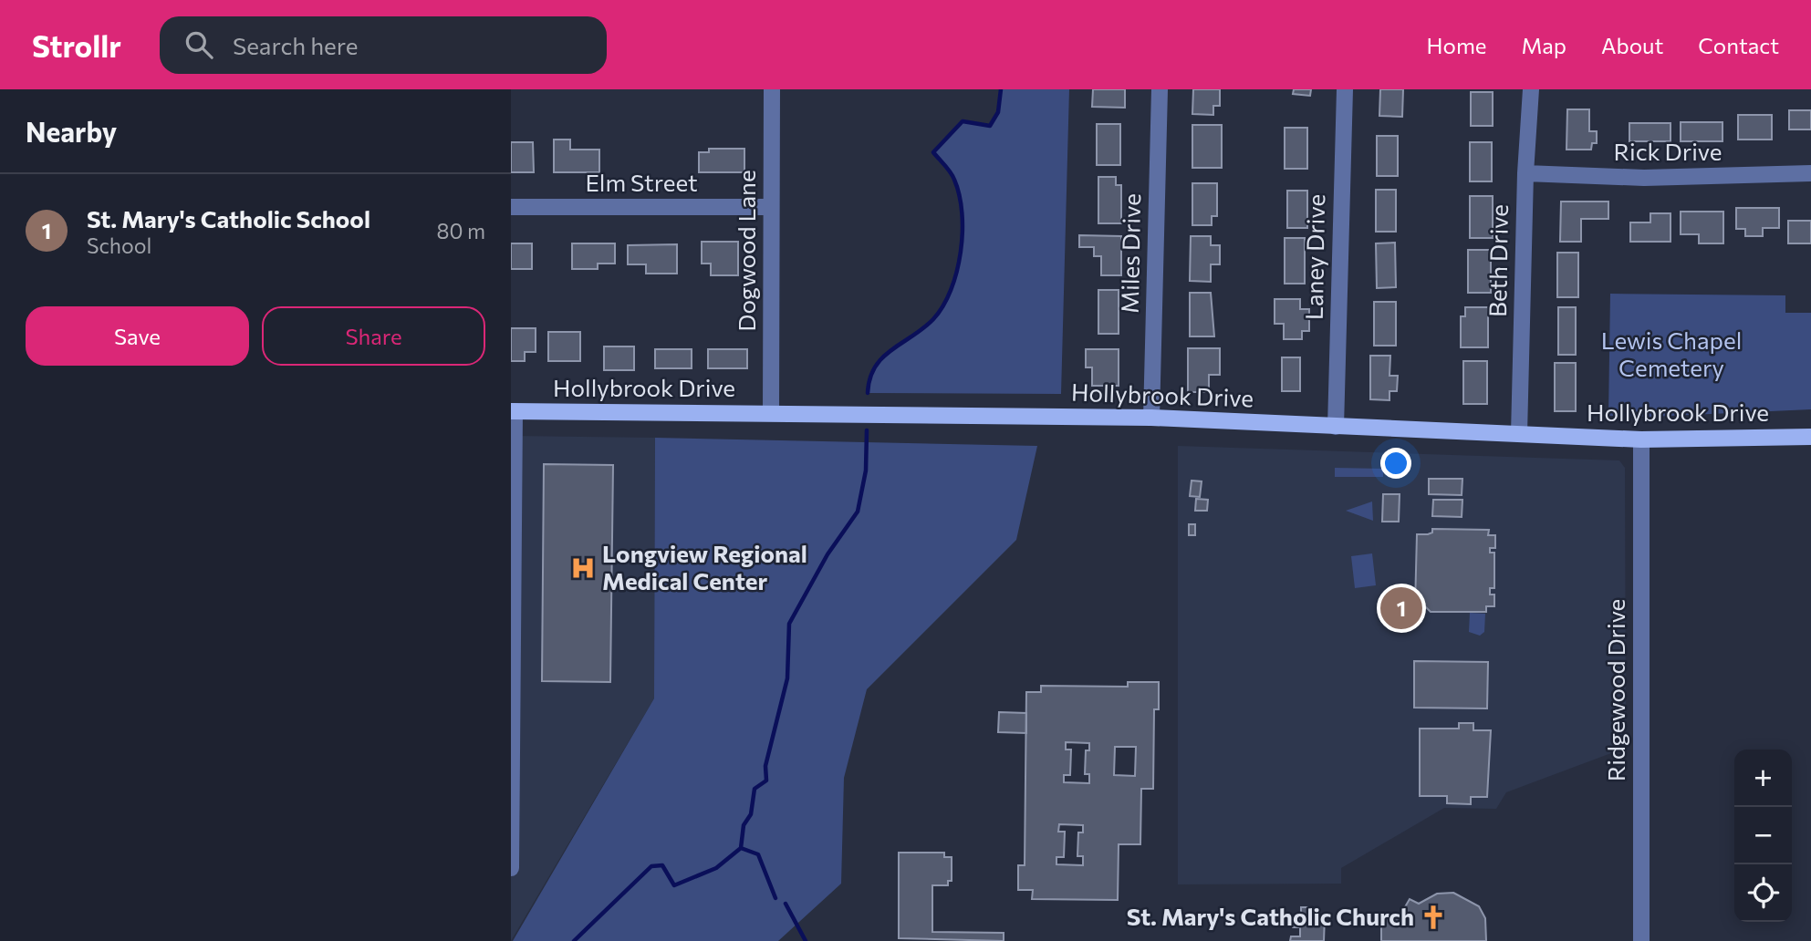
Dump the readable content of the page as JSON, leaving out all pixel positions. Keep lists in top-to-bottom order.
{
  "streets": {
    "main road": ["Hollybrook Drive"],
    "street": [
      "Rick Drive",
      "Elm Street",
      "Dogwood Lane",
      "Miles Drive",
      "Laney Drive",
      "Beth Drive",
      "Ridgewood Drive"
    ]
  },
  "crossings": [
    ["Rick Drive", "Beth Drive"],
    ["Elm Street", "Dogwood Lane"],
    ["Dogwood Lane", "Hollybrook Drive"],
    ["Miles Drive", "Hollybrook Drive"],
    ["Laney Drive", "Hollybrook Drive"],
    ["Beth Drive", "Hollybrook Drive"],
    ["Hollybrook Drive", "Ridgewood Drive"]
  ],
  "parks": ["Lewis Chapel Cemetery"],
  "places": {
    "hospital": ["Longview Regional Medical Center"],
    "church": ["St. Mary's Catholic Church"]
  },
  "page": {
    "header": "Strollr",
    "search": "Search here",
    "nav": [
      "Home",
      "Map",
      "About",
      "Contact"
    ],
    "heading": "Nearby",
    "list": [
      {
        "mark": "1",
        "name": "St. Mary's Catholic School",
        "note": "School",
        "value": "80 m"
      }
    ],
    "buttons": ["Save", "Share"],
    "pins": "1",
    "map_buttons": ["+", "−"]
  }
}
